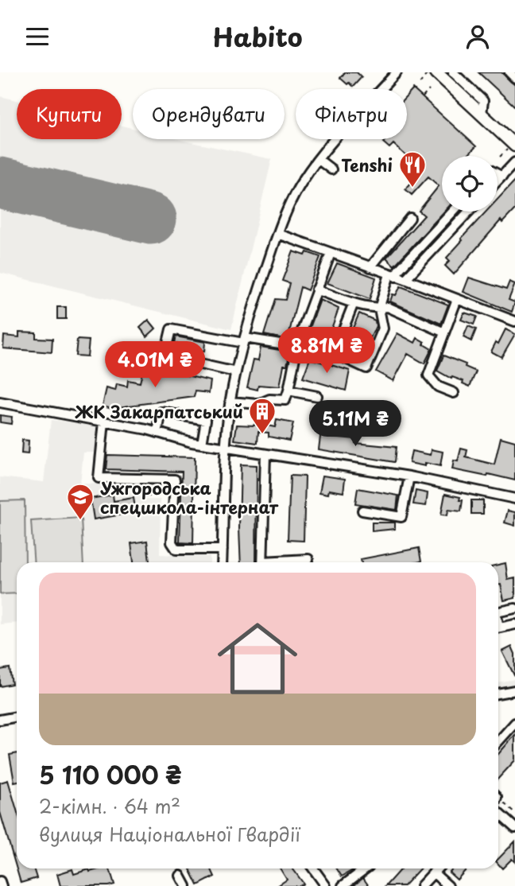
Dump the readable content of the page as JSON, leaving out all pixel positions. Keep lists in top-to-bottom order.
{
  "places": {
    "restaurant": ["Tenshi"],
    "building": ["ЖК Закарпатський"],
    "school or university": ["Ужгородська спецшкола-інтернат"]
  },
  "page": {
    "header": "Habito",
    "chip": ["Купити", "Орендувати", "Фільтри"],
    "price": ["8.81M ₴", "4.01M ₴", "5.11M ₴"],
    "list": [
      {
        "name": "5 110 000 ₴",
        "note": "2-кімн. · 64 m² · вулиця Національної Гвардії"
      }
    ]
  }
}
